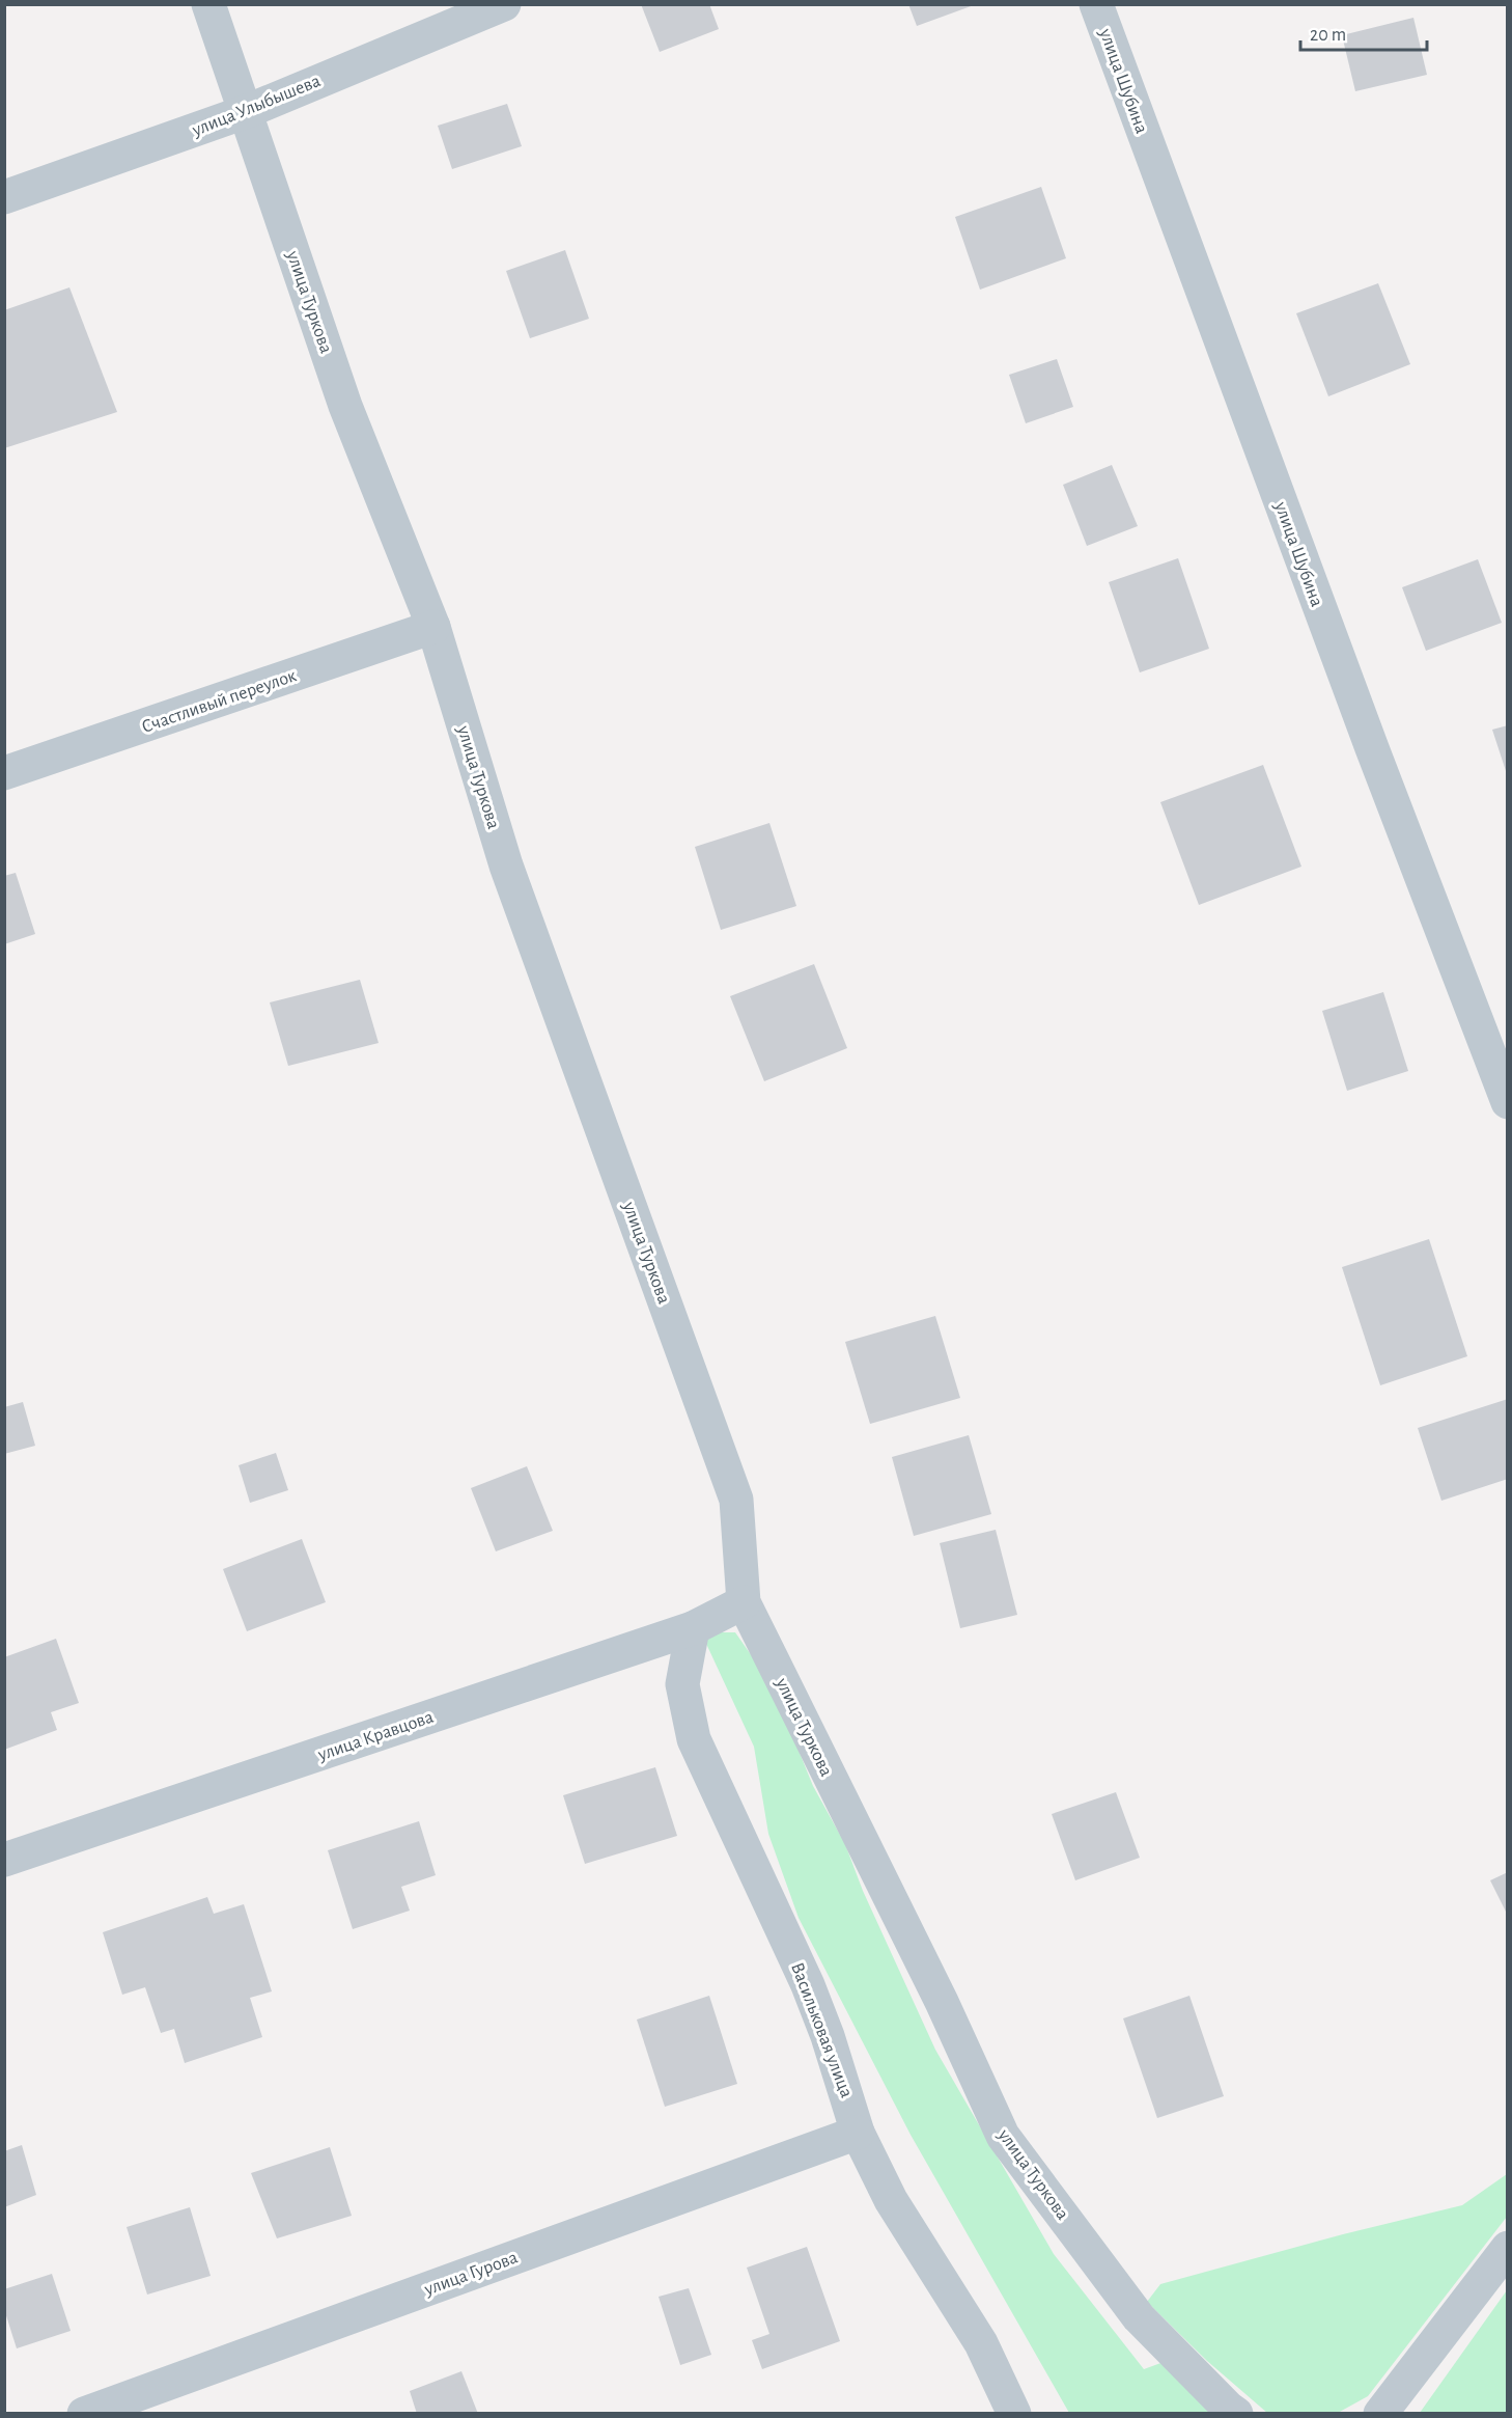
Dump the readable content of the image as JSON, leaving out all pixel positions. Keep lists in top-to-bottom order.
{
  "streets": {
    "street": [
      "улица Шубина",
      "улица Улыбышева",
      "улица Туркова",
      "Счастливый переулок",
      "улица Кравцова",
      "Васильковая улица",
      "улица Гурова"
    ]
  },
  "crossings": [
    ["улица Улыбышева", "улица Туркова"],
    ["улица Туркова", "Счастливый переулок"],
    ["улица Туркова", "улица Кравцова"],
    ["улица Кравцова", "Васильковая улица"],
    ["Васильковая улица", "улица Гурова"]
  ],
  "scale_bar": "20 m"
}
